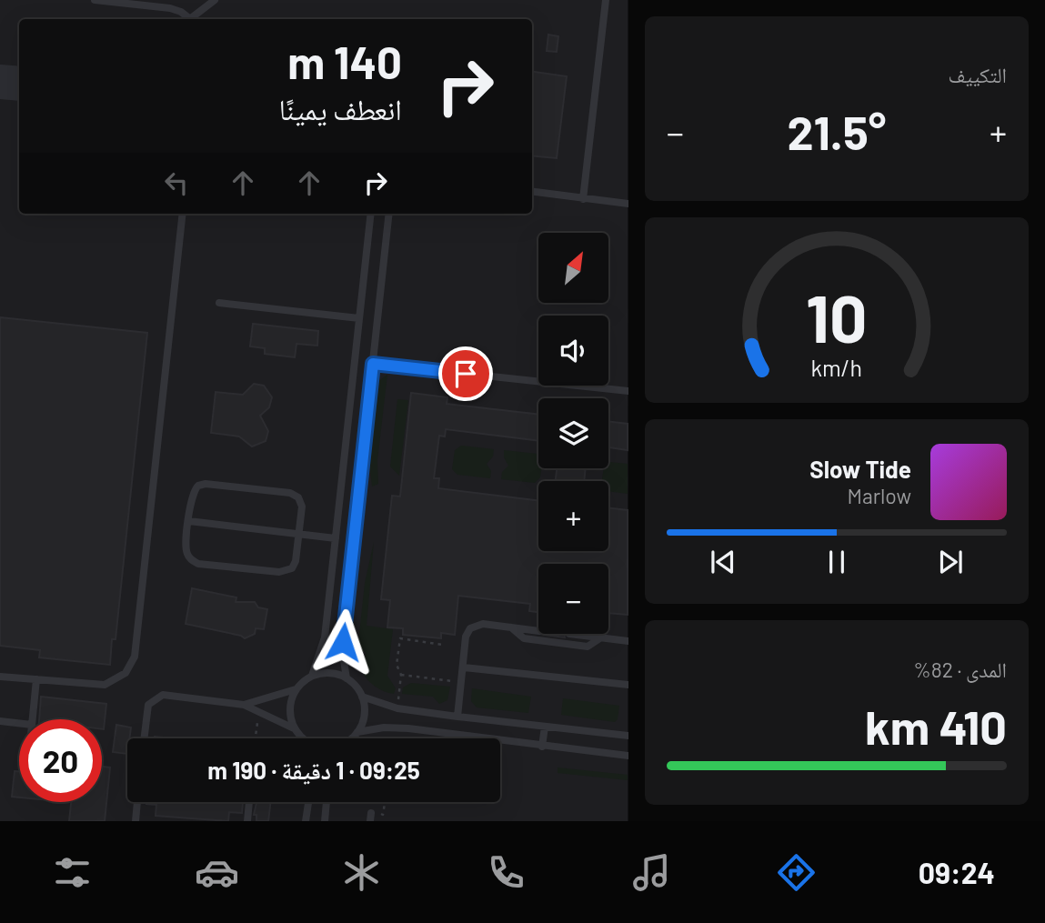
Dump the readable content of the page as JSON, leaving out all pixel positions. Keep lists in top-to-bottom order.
{
  "north": "top right",
  "page": {
    "tile": [
      "التكييف",
      ["المدى · 82%", "410 km"]
    ],
    "turn": ["140 m", "انعطف يمينًا"],
    "heat": ["−", "21.5°", "+"],
    "map_buttons": ["+", "−"],
    "song": ["Slow Tide", "Marlow"],
    "limit": "20",
    "trip": "09:25 · 1 دقيقة · 190 m",
    "tabs": "09:24",
    "gauge": ["10", "km/h"]
  }
}
